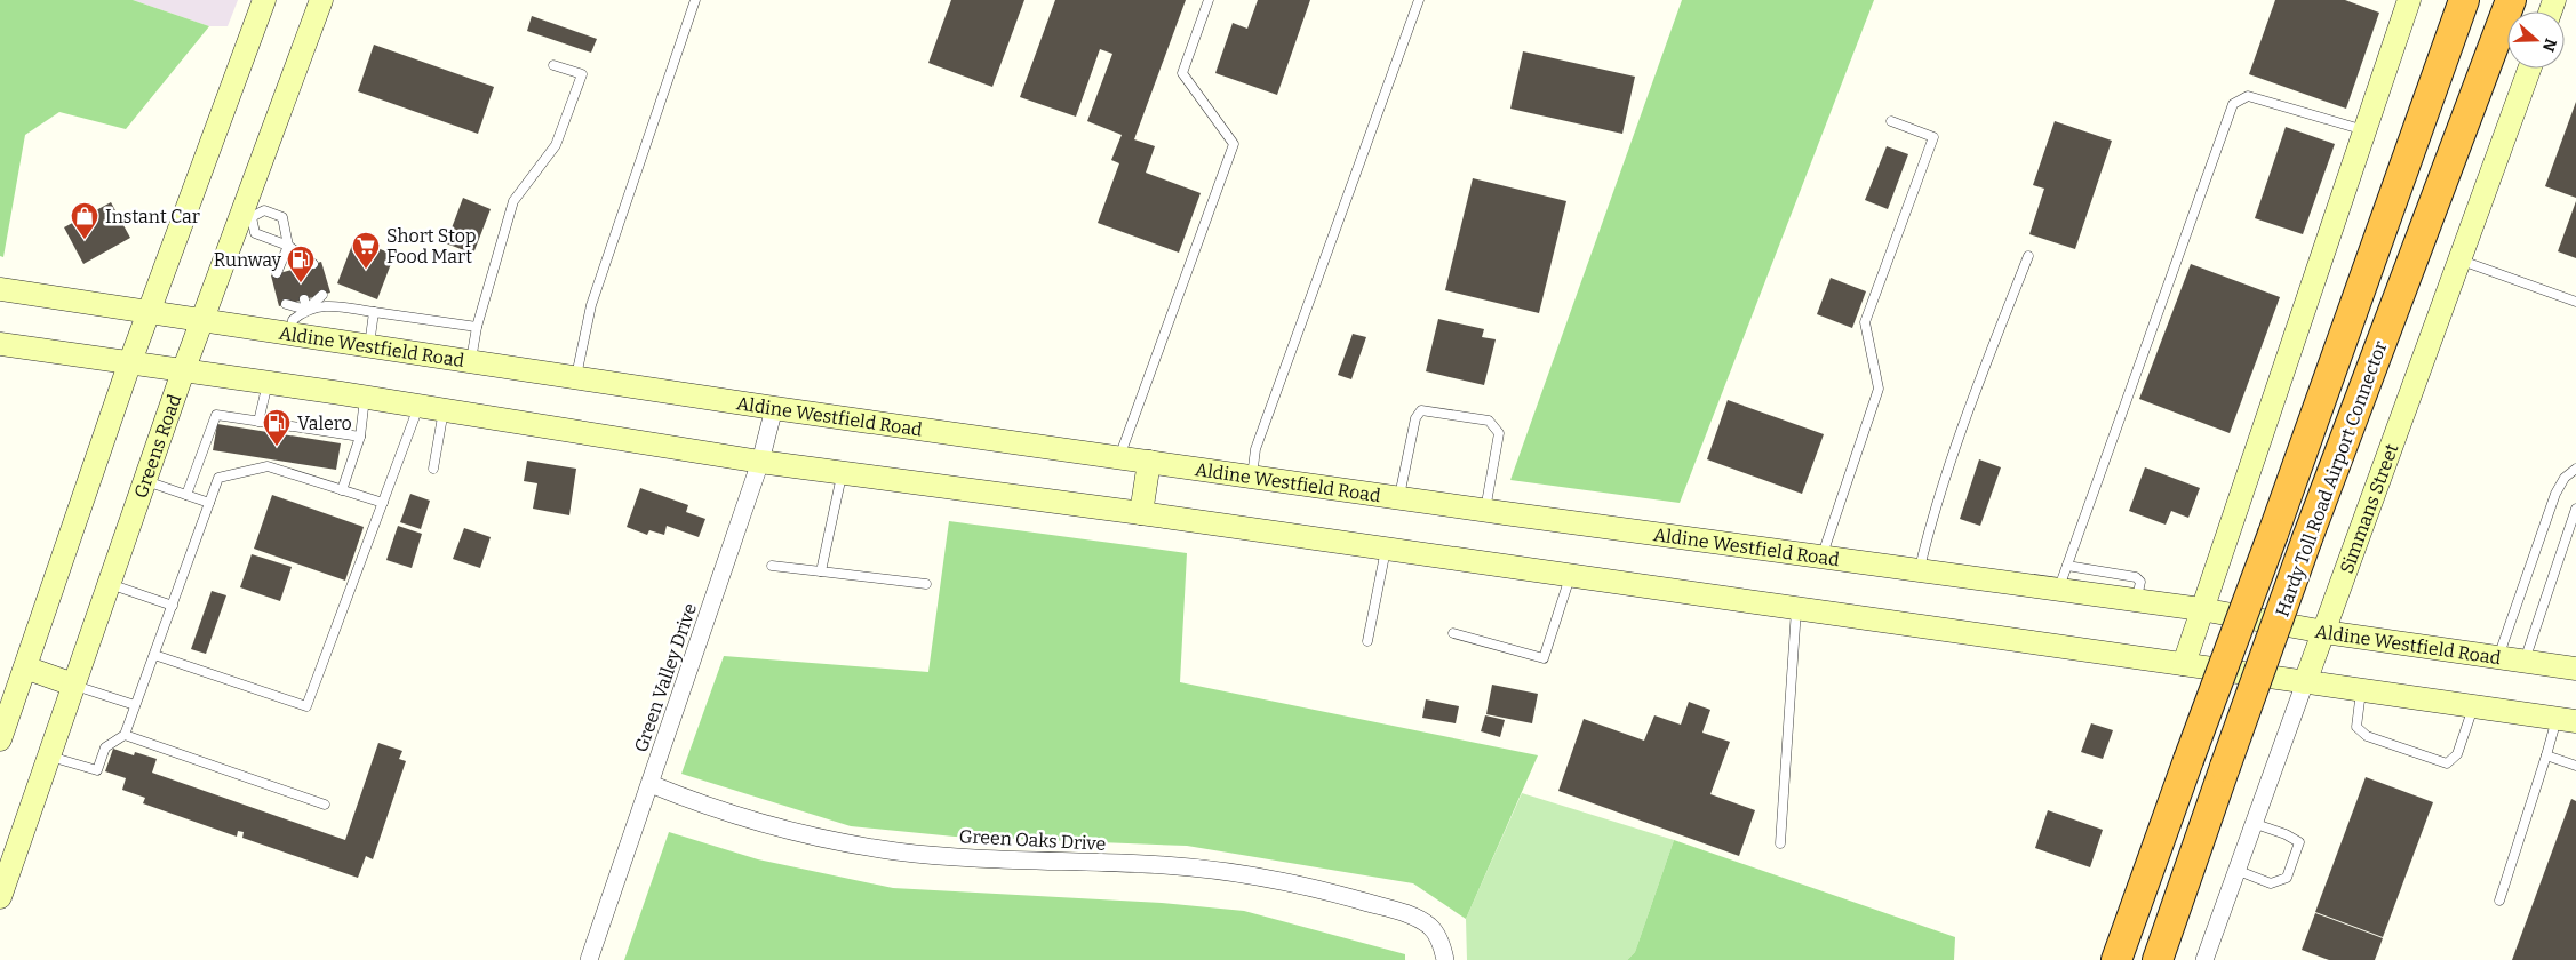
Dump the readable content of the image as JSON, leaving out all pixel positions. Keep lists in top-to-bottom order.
{
  "streets": {
    "highway": ["Hardy Toll Road Airport Connector"],
    "main road": ["Aldine Westfield Road", "Greens Road", "Simmans Street"],
    "street": ["Green Valley Drive", "Green Oaks Drive"]
  },
  "crossings": [
    ["Aldine Westfield Road", "Greens Road"],
    ["Aldine Westfield Road", "Simmans Street"],
    ["Aldine Westfield Road", "Green Valley Drive"],
    ["Green Valley Drive", "Green Oaks Drive"]
  ],
  "places": {
    "shop": ["Instant Car"],
    "supermarket": ["Short Stop Food Mart"],
    "fuel station": ["Runway", "Valero"]
  },
  "north": "right"
}
